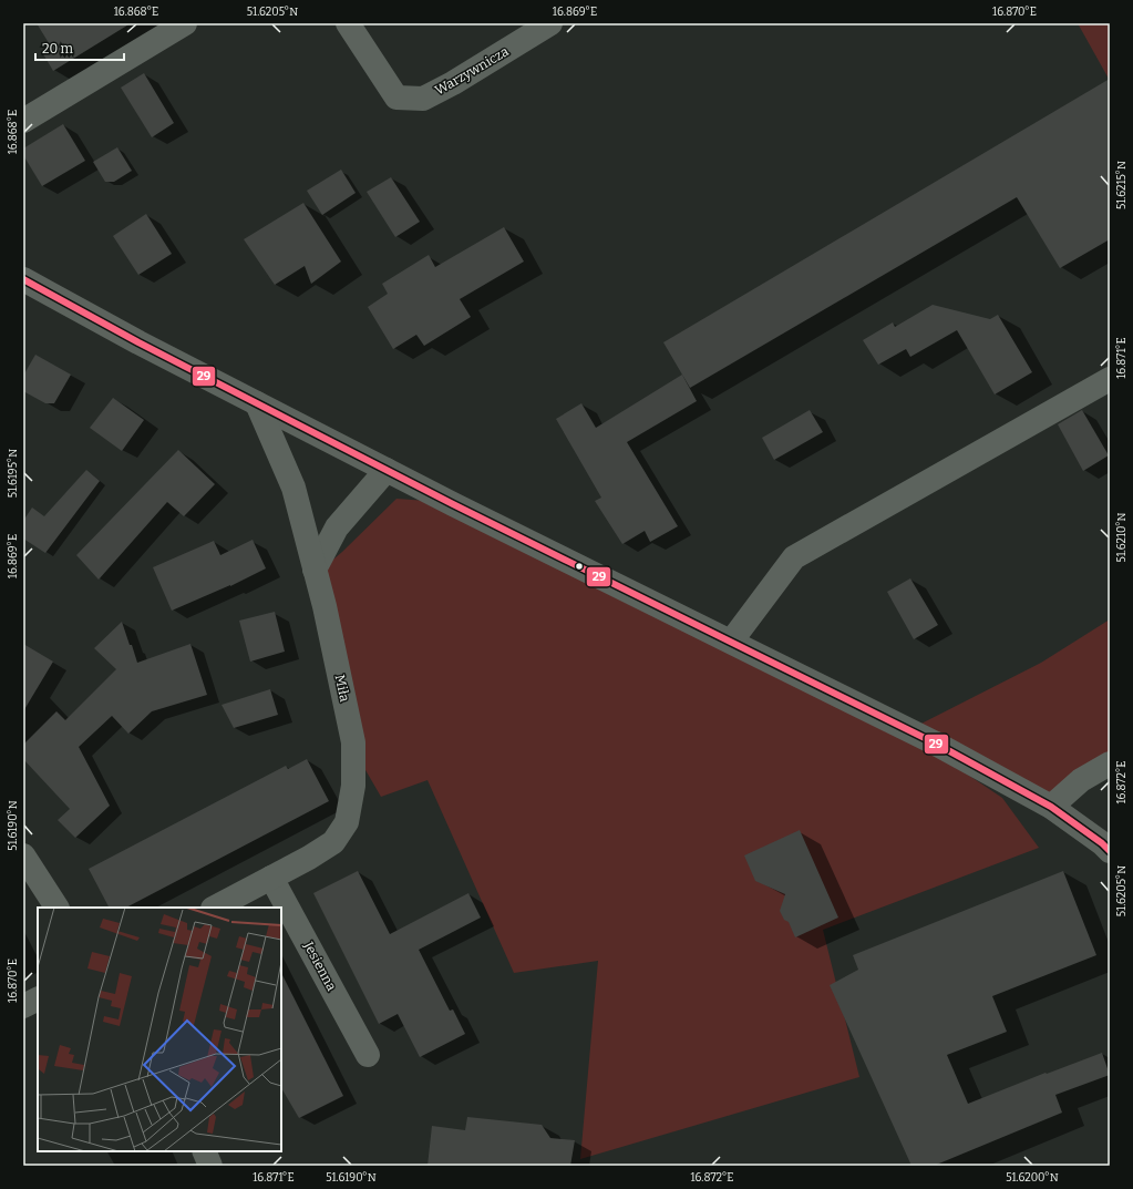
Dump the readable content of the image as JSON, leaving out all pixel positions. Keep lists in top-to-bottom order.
{
  "streets": {
    "street": ["Warzywnicza", "Miła", "Jesienna"]
  },
  "crossings": [
    ["Miła", "Jesienna"]
  ],
  "lines": ["transit line 29"],
  "scale_bar": "20 m",
  "coordinates": [
    "16.868°E",
    "51.6205°N",
    "16.869°E",
    "16.870°E",
    "51.6215°N",
    "16.871°E",
    "51.6195°N",
    "51.6210°N",
    "16.872°E",
    "51.6190°N",
    "51.6200°N"
  ]
}
